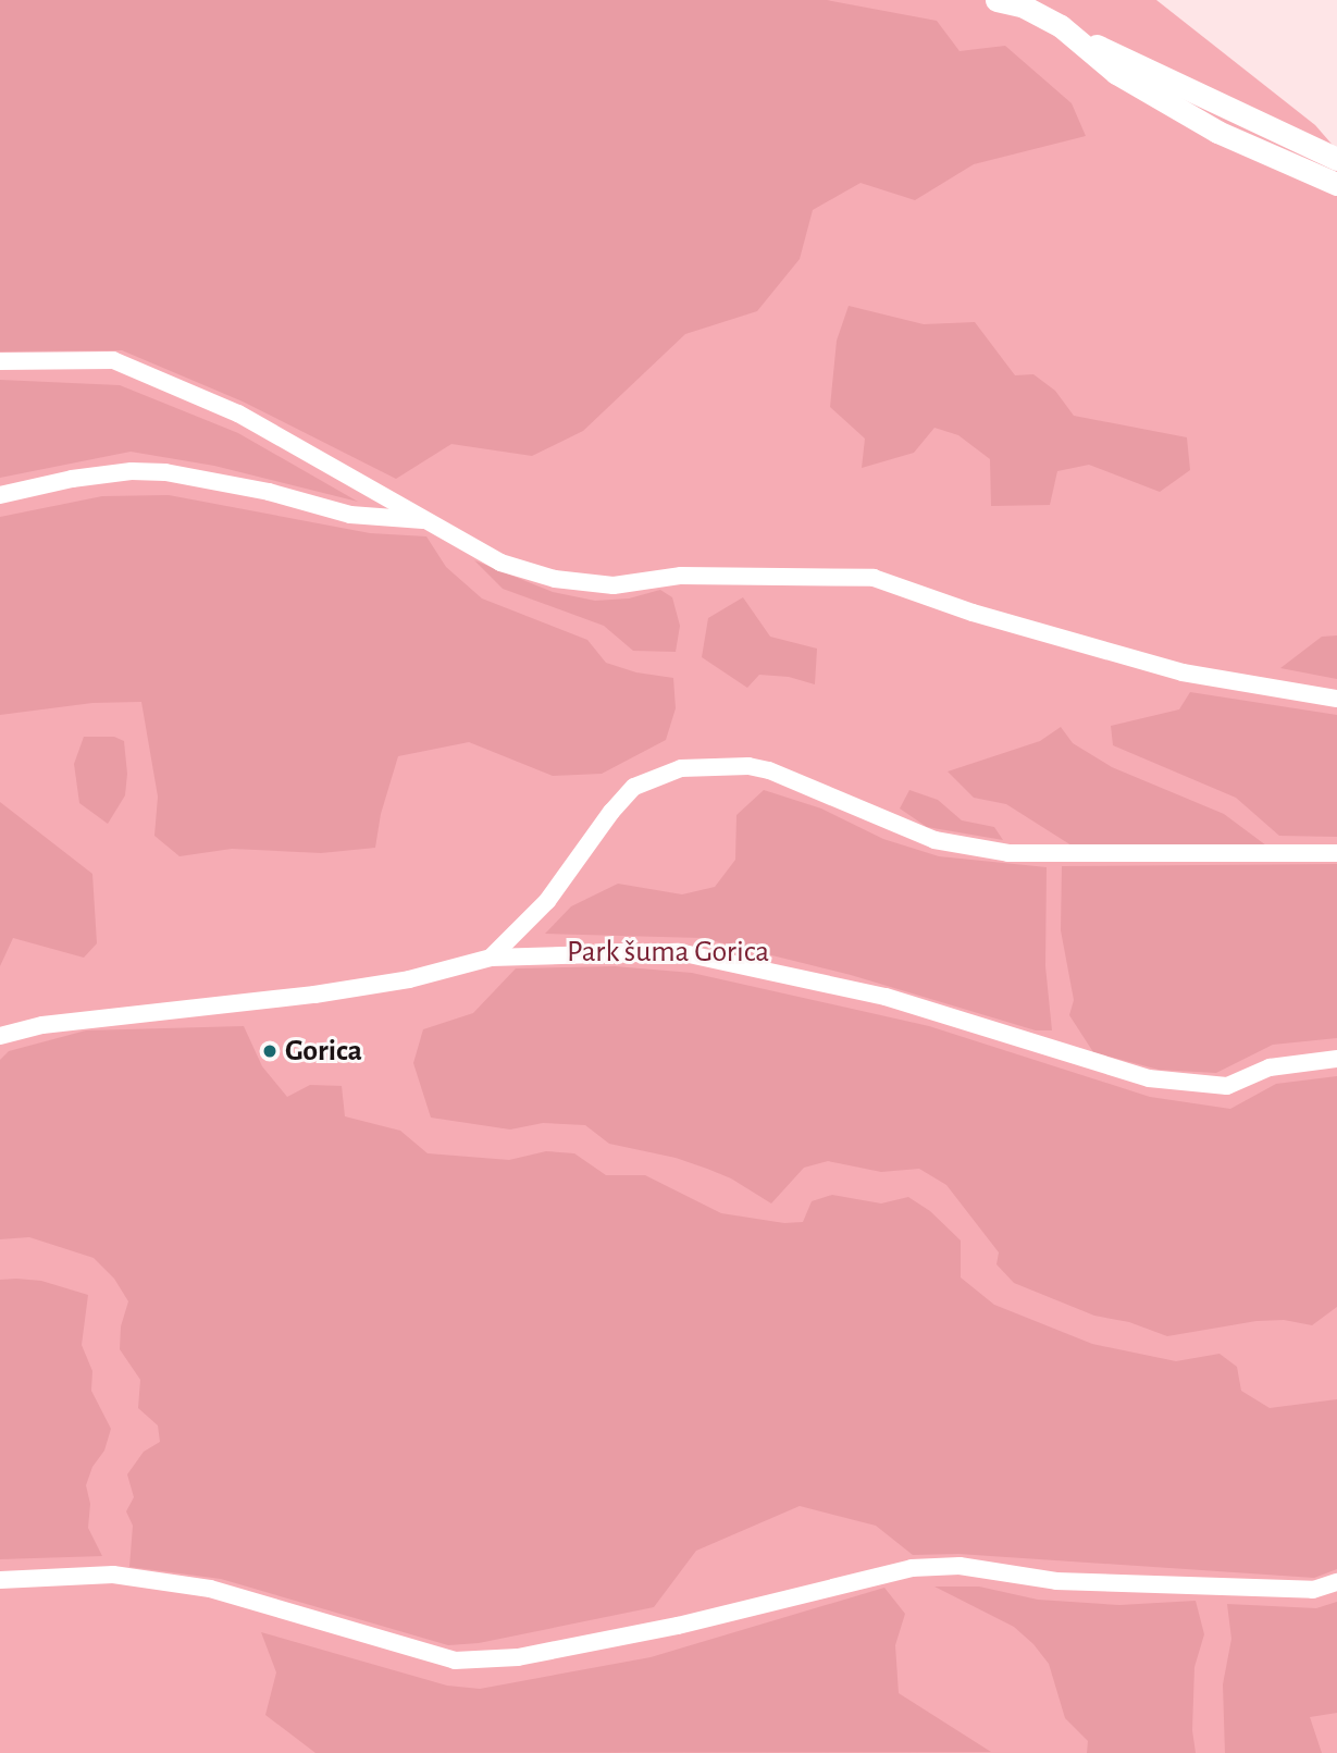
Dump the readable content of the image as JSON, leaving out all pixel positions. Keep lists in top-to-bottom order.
{
  "parks": ["Park šuma Gorica"],
  "places": ["Gorica"]
}
